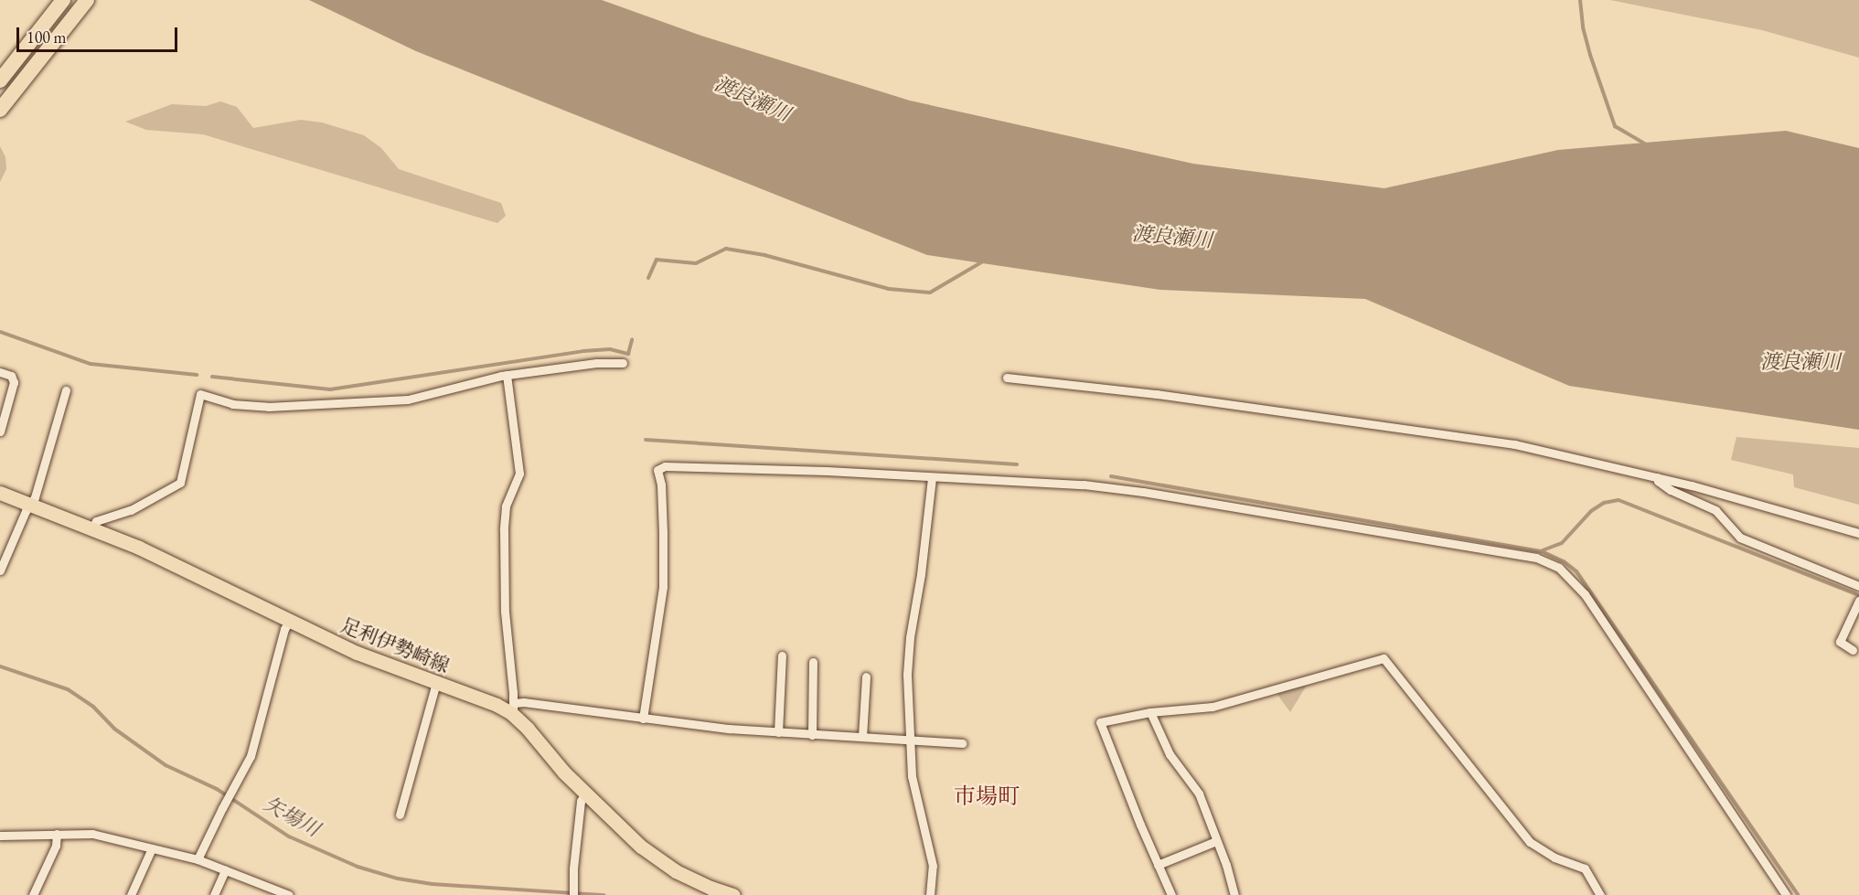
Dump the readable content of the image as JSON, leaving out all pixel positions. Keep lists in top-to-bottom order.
{
  "streets": {
    "main road": ["足利伊勢崎線"]
  },
  "districts": ["市場町"],
  "water": ["渡良瀬川", "矢場川"],
  "scale_bar": "100 m"
}
